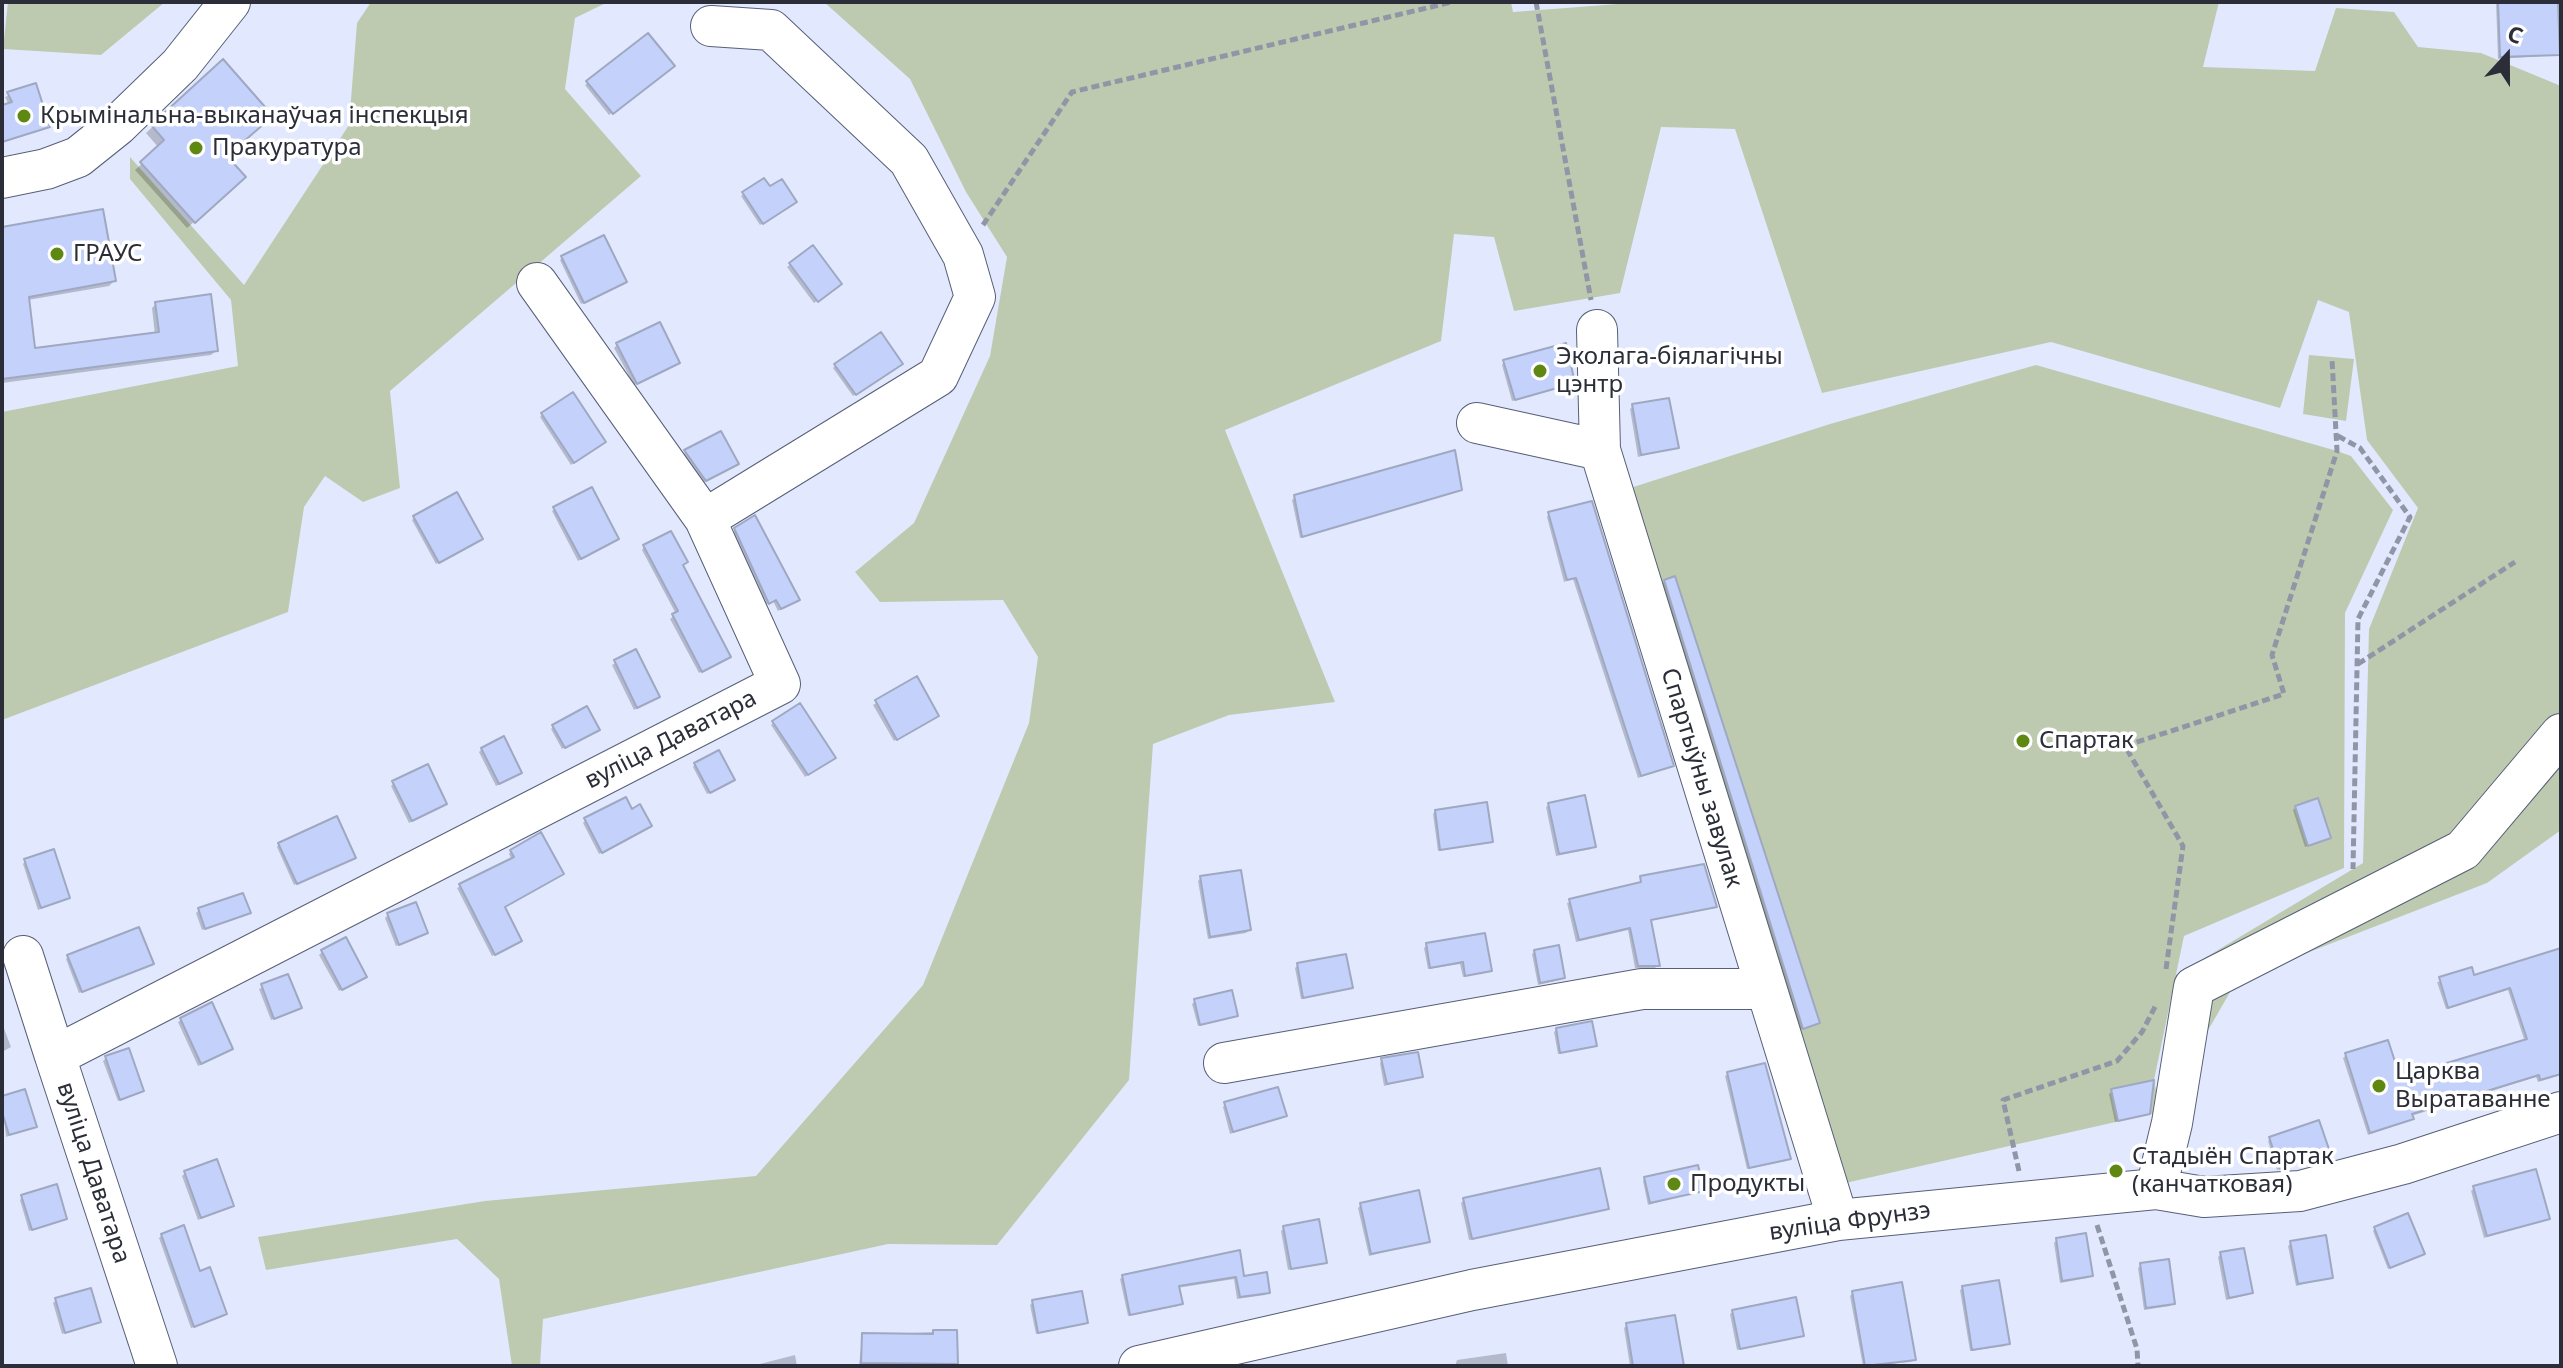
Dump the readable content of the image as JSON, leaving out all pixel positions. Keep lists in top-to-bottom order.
{
  "streets": {
    "street": ["вуліца Даватара", "Спартыўны завулак", "вуліца Фрунзэ"]
  },
  "crossings": [
    ["Спартыўны завулак", "вуліца Фрунзэ"]
  ],
  "places": [
    "Крымінальна-выканаўчая інспекцыя",
    "Пракуратура",
    "ГРАУС",
    "Эколага-біялагічны цэнтр",
    "Спартак",
    "Царква Выратаванне",
    "Стадыён Спартак (канчатковая)",
    "Продукты"
  ],
  "north": "top"
}
